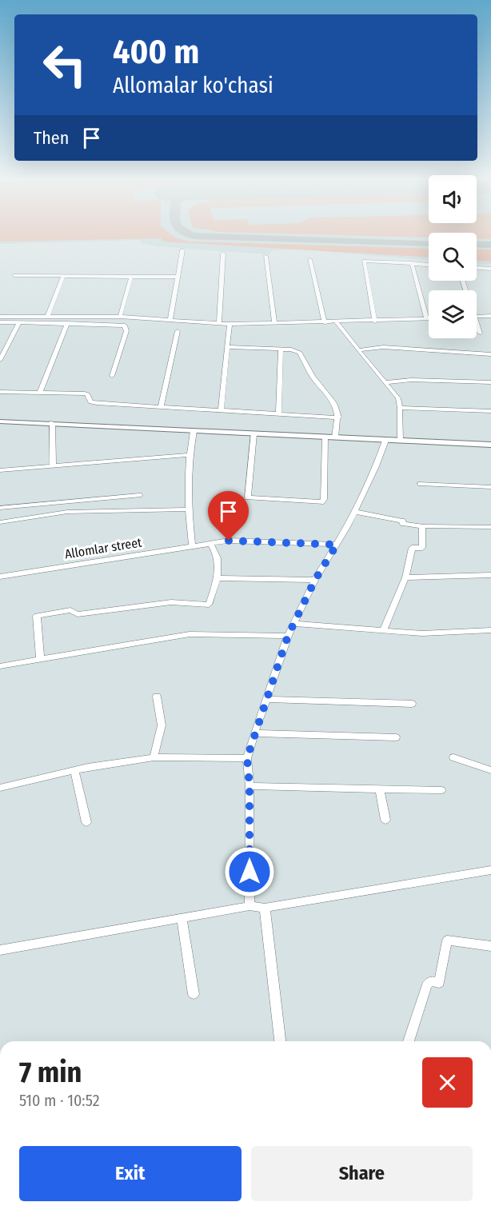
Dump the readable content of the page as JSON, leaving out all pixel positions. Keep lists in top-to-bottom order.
{
  "streets": {
    "street": ["Allomlar street"]
  },
  "page": {
    "turn": ["400 m", "Allomalar ko'chasi"],
    "then": "Then",
    "heading": ["7 min", "510 m · 10:52"],
    "buttons": ["Exit", "Share"]
  }
}
